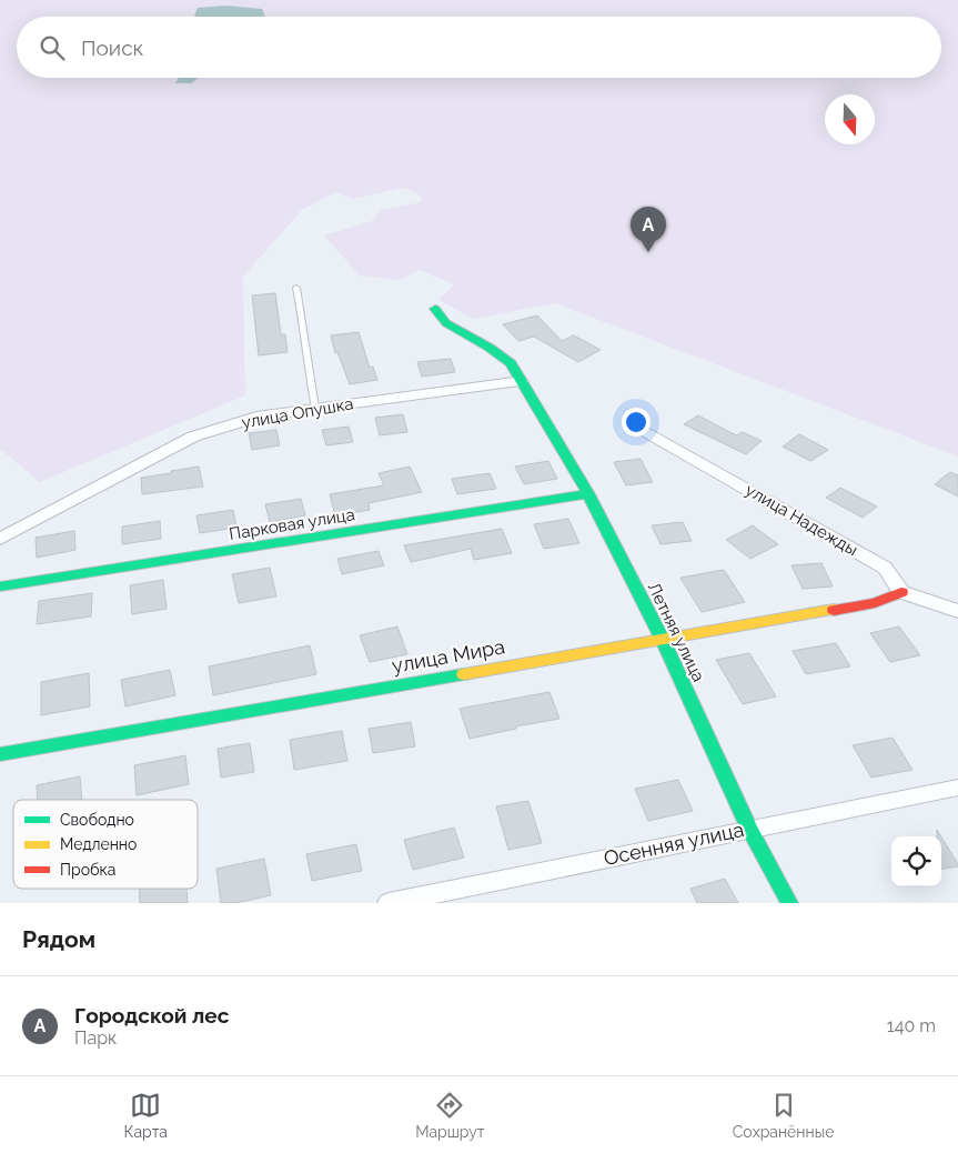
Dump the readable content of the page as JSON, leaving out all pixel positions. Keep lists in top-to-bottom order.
{
  "streets": {
    "street": [
      "улица Опушка",
      "улица Надежды",
      "Парковая улица",
      "Летняя улица",
      "улица Мира",
      "Осенняя улица"
    ]
  },
  "crossings": [
    ["улица Опушка", "Летняя улица"],
    ["улица Надежды", "улица Мира"],
    ["Парковая улица", "Летняя улица"],
    ["Летняя улица", "улица Мира"],
    ["Летняя улица", "Осенняя улица"]
  ],
  "legend": ["Свободно", "Медленно", "Пробка"],
  "north": "bottom",
  "page": {
    "search": "Поиск",
    "pins": "A",
    "heading": "Рядом",
    "list": [
      {
        "mark": "A",
        "name": "Городской лес",
        "note": "Парк",
        "value": "140 m"
      }
    ],
    "nav": ["Карта", "Маршрут", "Сохранённые"]
  }
}
